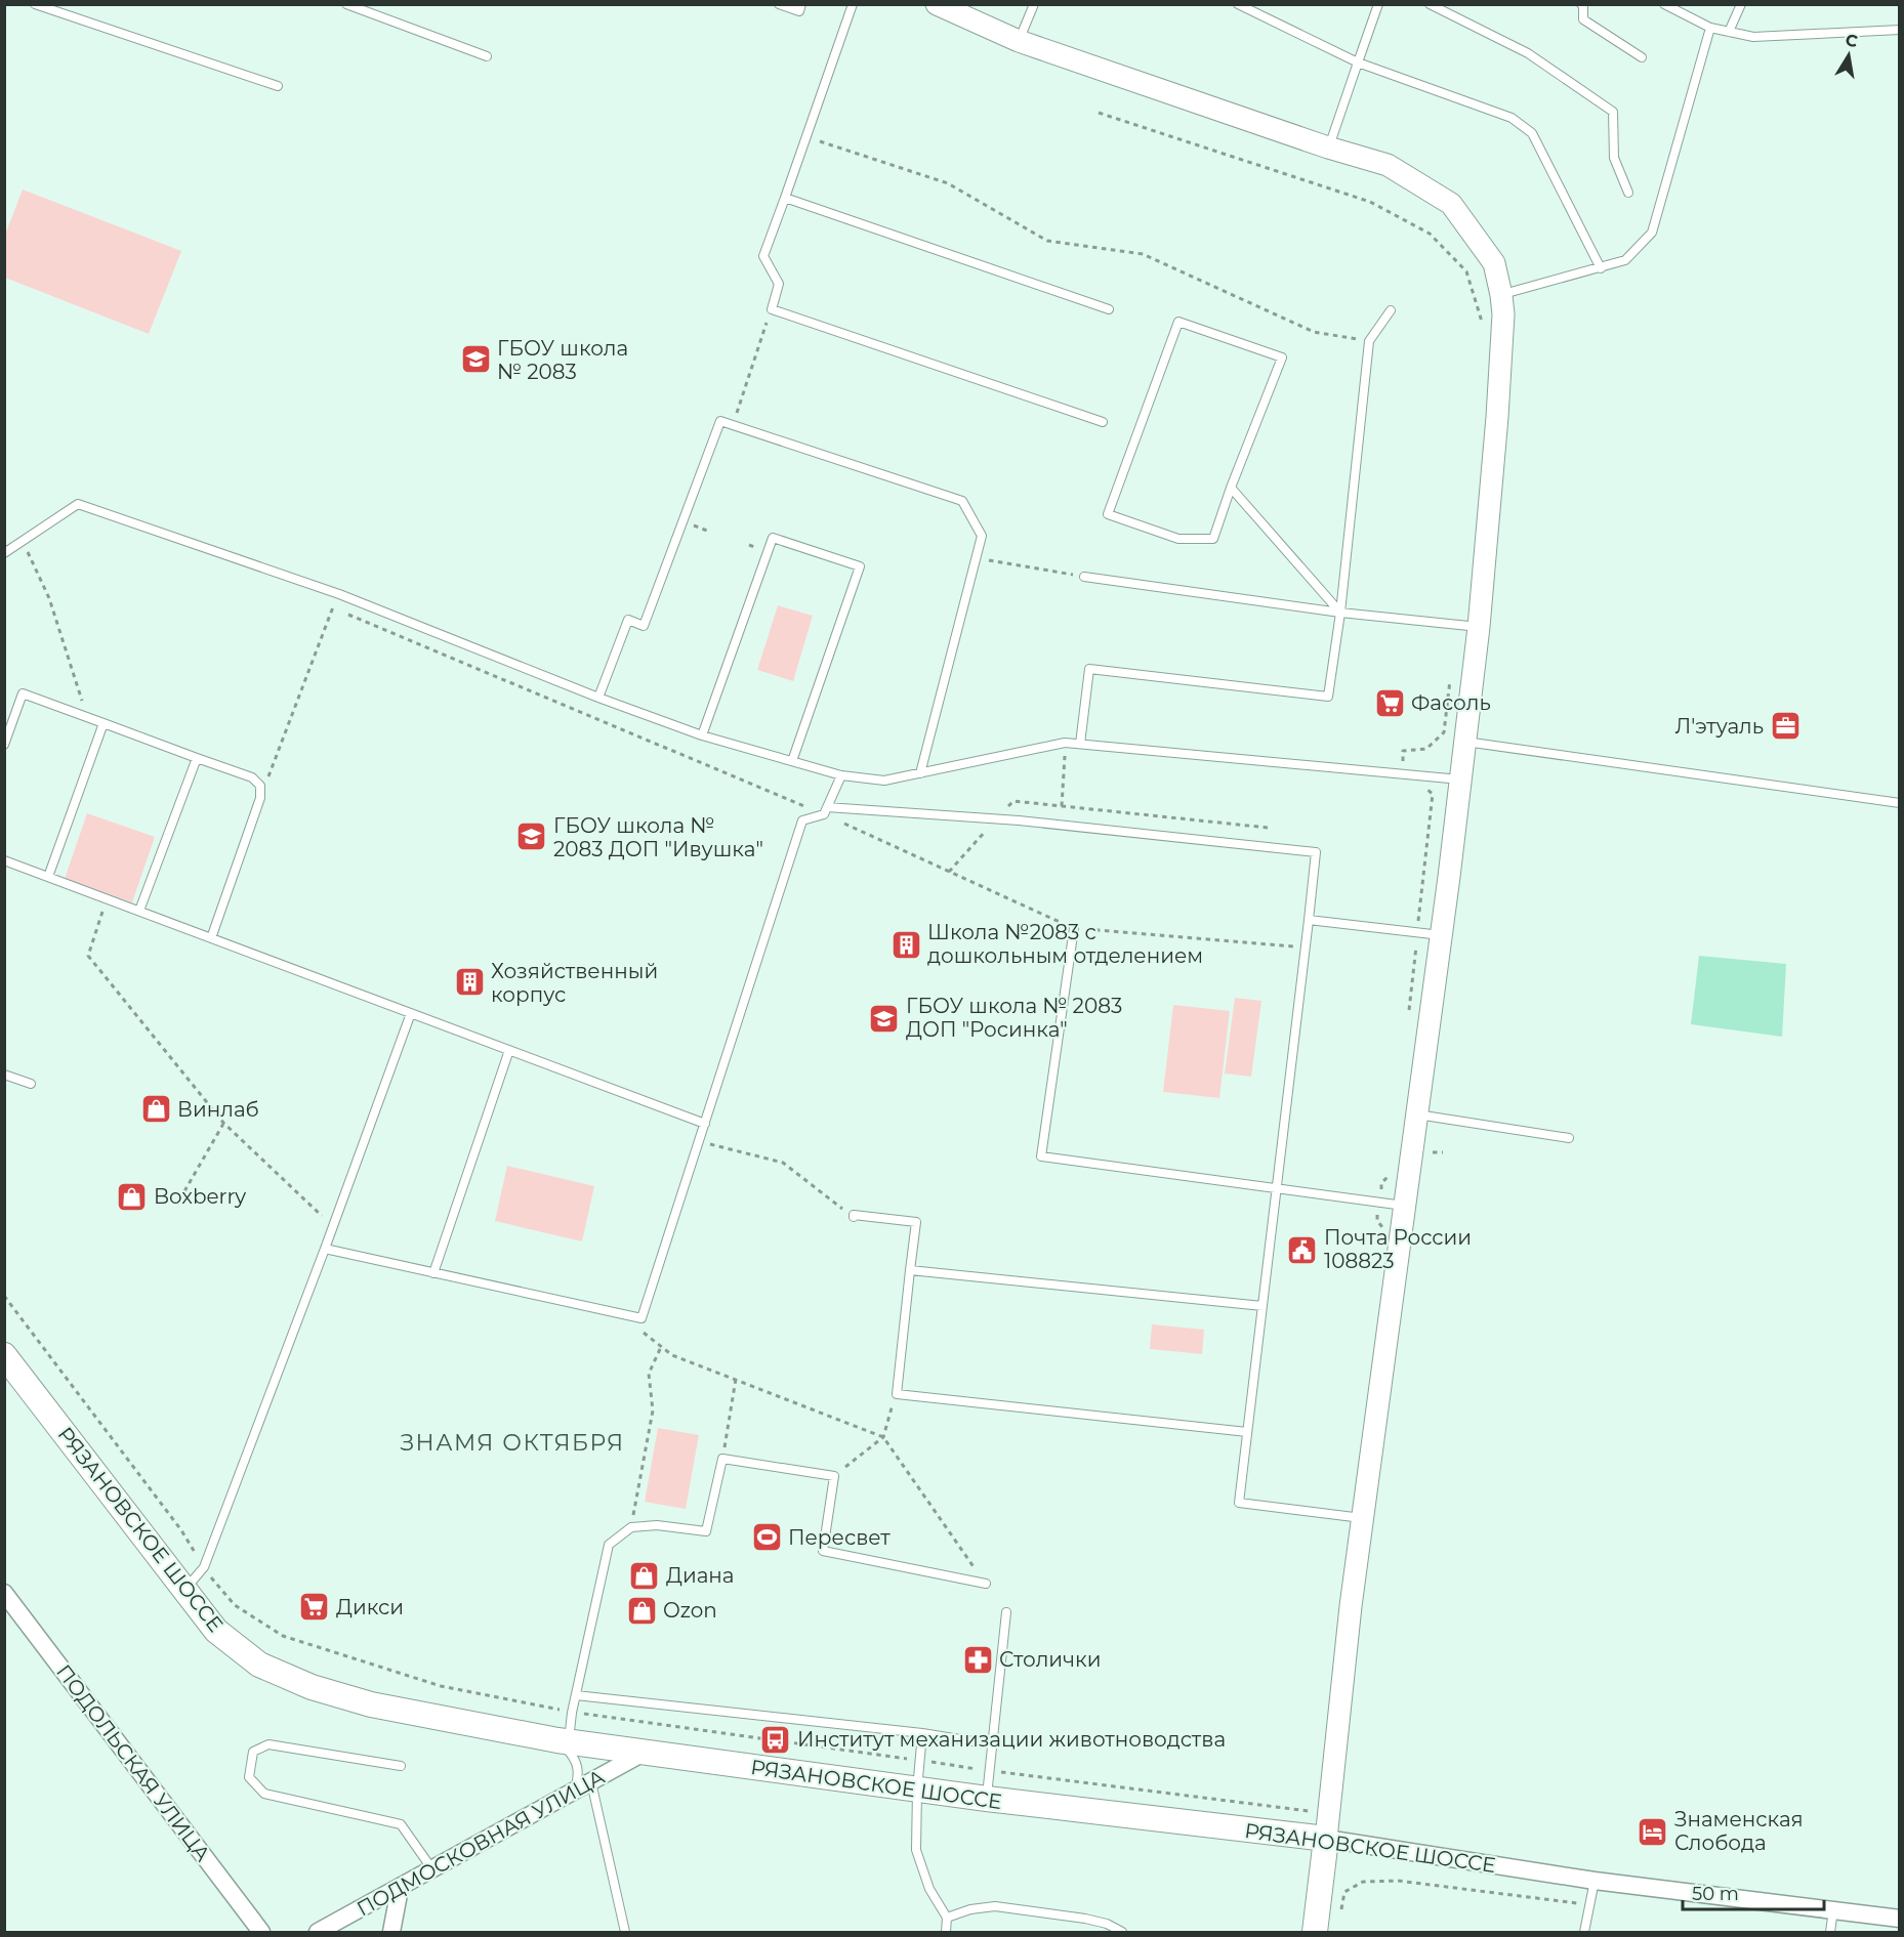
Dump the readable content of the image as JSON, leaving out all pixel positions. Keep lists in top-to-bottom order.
{
  "streets": {
    "main road": ["РЯЗАНОВСКОЕ ШОССЕ"],
    "street": ["ПОДОЛЬСКАЯ УЛИЦА", "ПОДМОСКОВНАЯ УЛИЦА"]
  },
  "crossings": [
    ["РЯЗАНОВСКОЕ ШОССЕ", "ПОДМОСКОВНАЯ УЛИЦА"]
  ],
  "districts": ["ЗНАМЯ ОКТЯБРЯ"],
  "places": {
    "school or university": ["ГБОУ школа № 2083", "ГБОУ школа № 2083 ДОП \"Ивушка\"", "ГБОУ школа № 2083 ДОП \"Росинка\""],
    "supermarket": ["Фасоль", "Дикси"],
    "office": ["Л'этуаль"],
    "building": ["Школа №2083 с дошкольным отделением", "Хозяйственный корпус"],
    "shop": [
      "Винлаб",
      "Boxberry",
      "Диана",
      "Ozon"
    ],
    "public building": ["Почта России 108823"],
    "sports": ["Пересвет"],
    "pharmacy": ["Столички"],
    "bus stop": ["Институт механизации животноводства"],
    "hotel": ["Знаменская Слобода"]
  },
  "scale_bar": "50 m",
  "north": "top"
}
